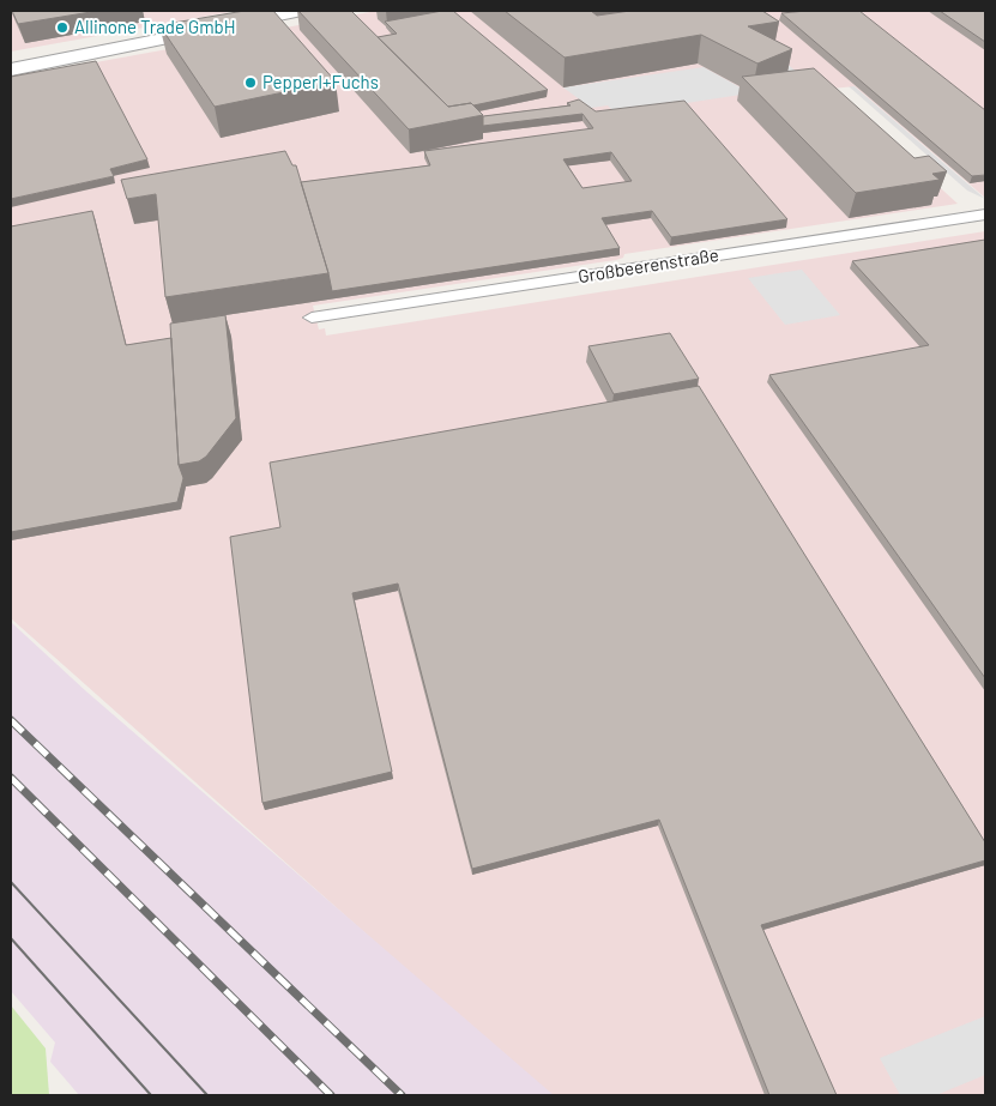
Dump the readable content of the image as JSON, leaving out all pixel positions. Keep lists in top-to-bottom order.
{
  "streets": {
    "lane": ["Großbeerenstraße"]
  },
  "places": ["Allinone Trade GmbH", "Pepperl+Fuchs"]
}
